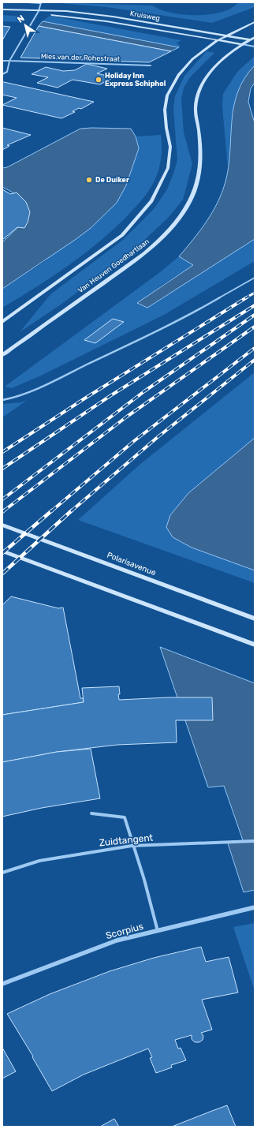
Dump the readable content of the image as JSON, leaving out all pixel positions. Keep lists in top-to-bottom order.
{
  "streets": {
    "main road": ["Kruisweg", "Van Heuven Goedhartlaan", "Polarisavenue"],
    "street": ["Mies van der Rohestraat", "Scorpius"],
    "lane": ["Zuidtangent"]
  },
  "crossings": [
    ["Kruisweg", "Van Heuven Goedhartlaan"]
  ],
  "places": ["Holiday Inn Express Schiphol", "De Duiker"],
  "north": "top left"
}
